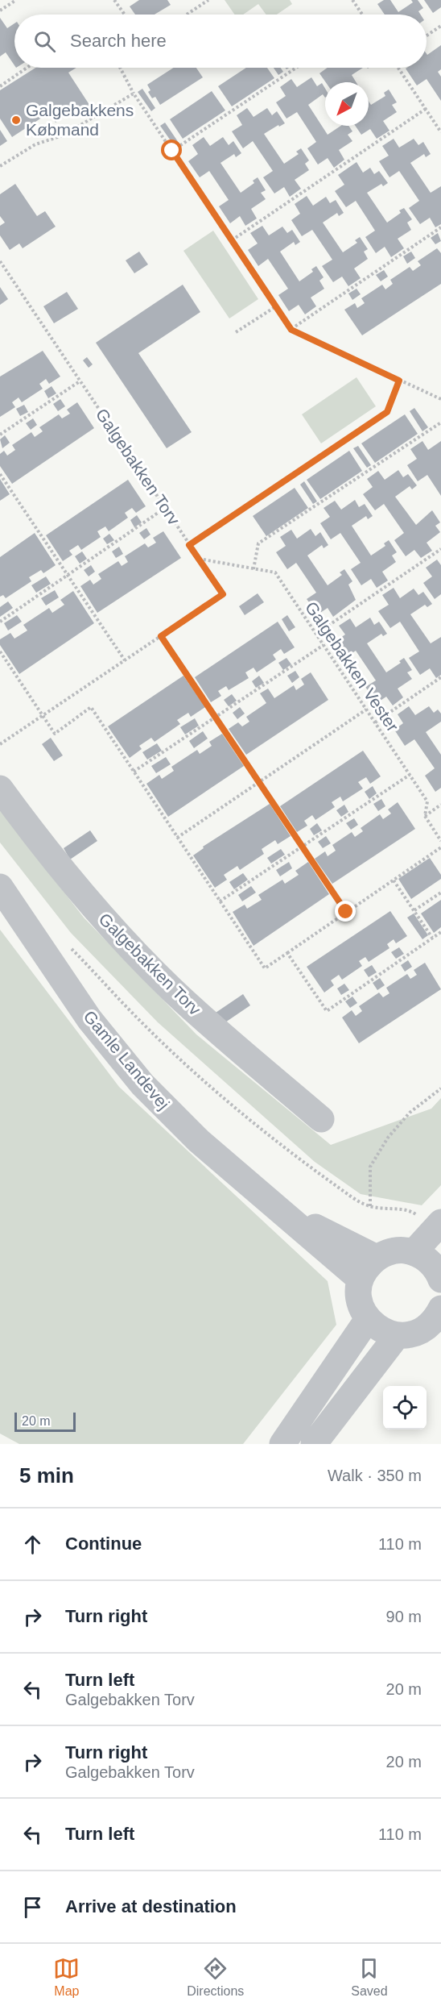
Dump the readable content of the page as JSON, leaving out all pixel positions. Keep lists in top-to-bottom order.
{
  "streets": {
    "street": ["Galgebakken Torv", "Gamle Landevej"],
    "path": ["Galgebakken Vester"]
  },
  "crossings": [
    ["Galgebakken Torv", "Galgebakken Vester"]
  ],
  "places": ["Galgebakkens Købmand"],
  "scale_bar": "20 m",
  "north": "bottom left",
  "page": {
    "search": "Search here",
    "scale": "20 m",
    "heading": ["5 min", "Walk · 350 m"],
    "list": [
      ["Continue", "110 m"],
      ["Turn right", "90 m"],
      ["Turn left", "Galgebakken Torv", "20 m"],
      ["Turn right", "Galgebakken Torv", "20 m"],
      ["Turn left", "110 m"],
      "Arrive at destination"
    ],
    "nav": ["Map", "Directions", "Saved"]
  }
}
